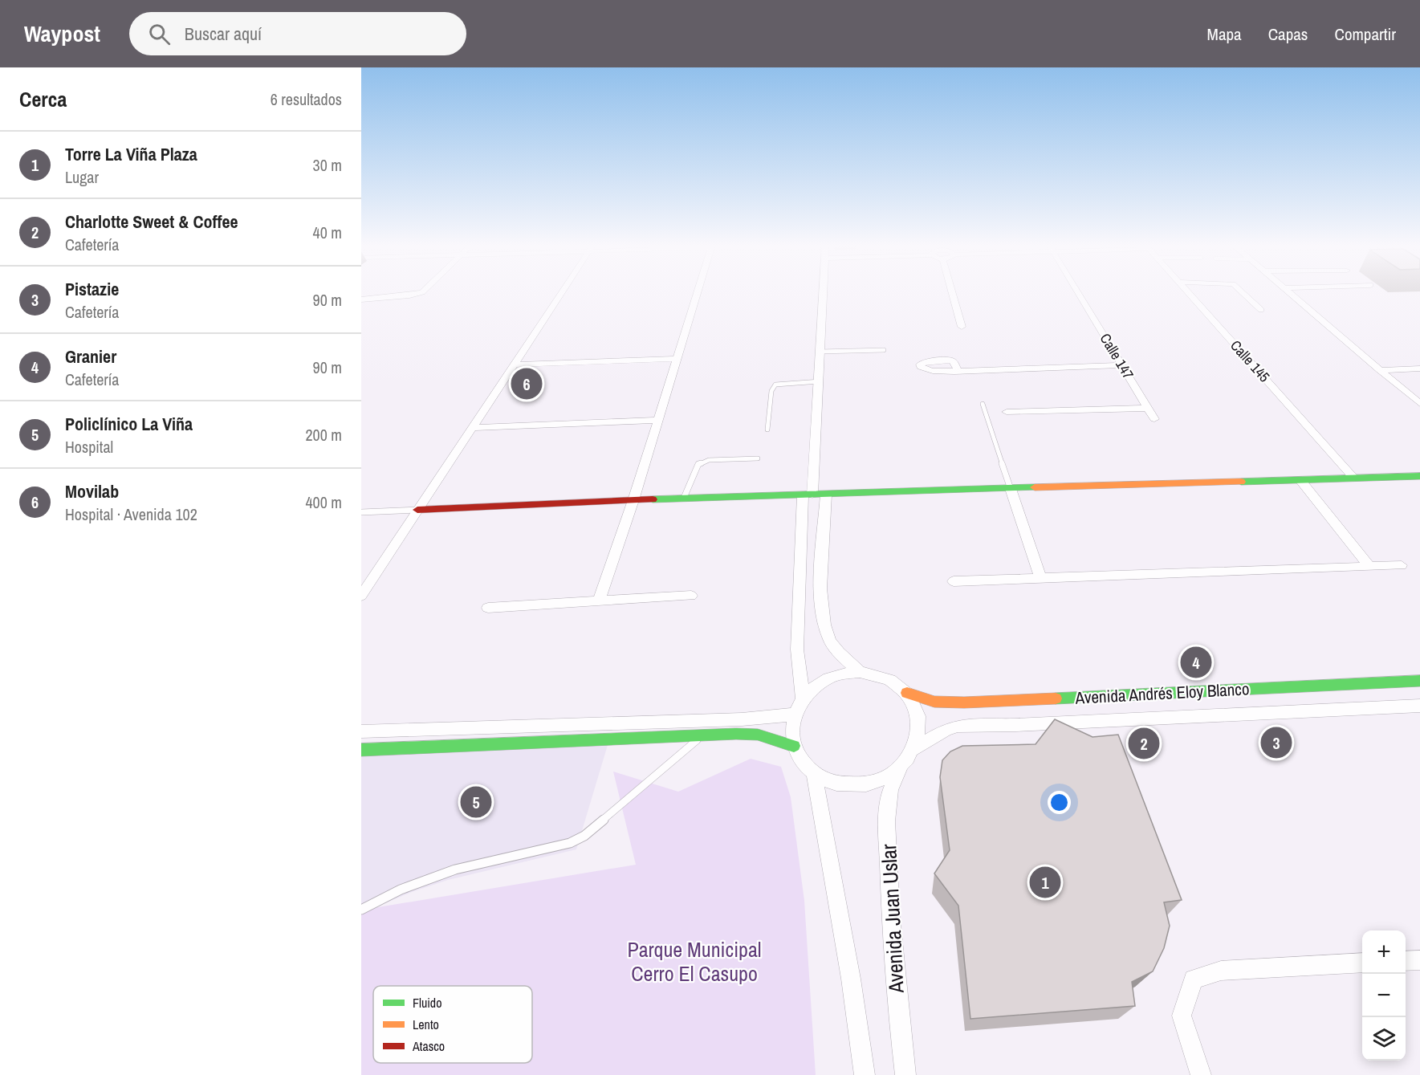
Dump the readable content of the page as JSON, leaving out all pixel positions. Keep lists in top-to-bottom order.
{
  "streets": {
    "street": [
      "Calle 147",
      "Calle 145",
      "Avenida Andrés Eloy Blanco",
      "Avenida Juan Uslar"
    ]
  },
  "crossings": [
    ["Avenida Andrés Eloy Blanco", "Avenida Juan Uslar"]
  ],
  "parks": ["Parque Municipal Cerro El Casupo"],
  "legend": ["Fluido", "Lento", "Atasco"],
  "page": {
    "header": "Waypost",
    "search": "Buscar aquí",
    "nav": ["Mapa", "Capas", "Compartir"],
    "heading": ["Cerca", "6 resultados"],
    "list": [
      {
        "mark": "1",
        "name": "Torre La Viña Plaza",
        "note": "Lugar",
        "value": "30 m"
      },
      {
        "mark": "2",
        "name": "Charlotte Sweet & Coffee",
        "note": "Cafetería",
        "value": "40 m"
      },
      {
        "mark": "3",
        "name": "Pistazie",
        "note": "Cafetería",
        "value": "90 m"
      },
      {
        "mark": "4",
        "name": "Granier",
        "note": "Cafetería",
        "value": "90 m"
      },
      {
        "mark": "5",
        "name": "Policlínico La Viña",
        "note": "Hospital",
        "value": "200 m"
      },
      {
        "mark": "6",
        "name": "Movilab",
        "note": "Hospital · Avenida 102",
        "value": "400 m"
      }
    ],
    "pins": [
      "6",
      "4",
      "3",
      "2",
      "5",
      "1"
    ],
    "map_buttons": ["+", "−"]
  }
}
